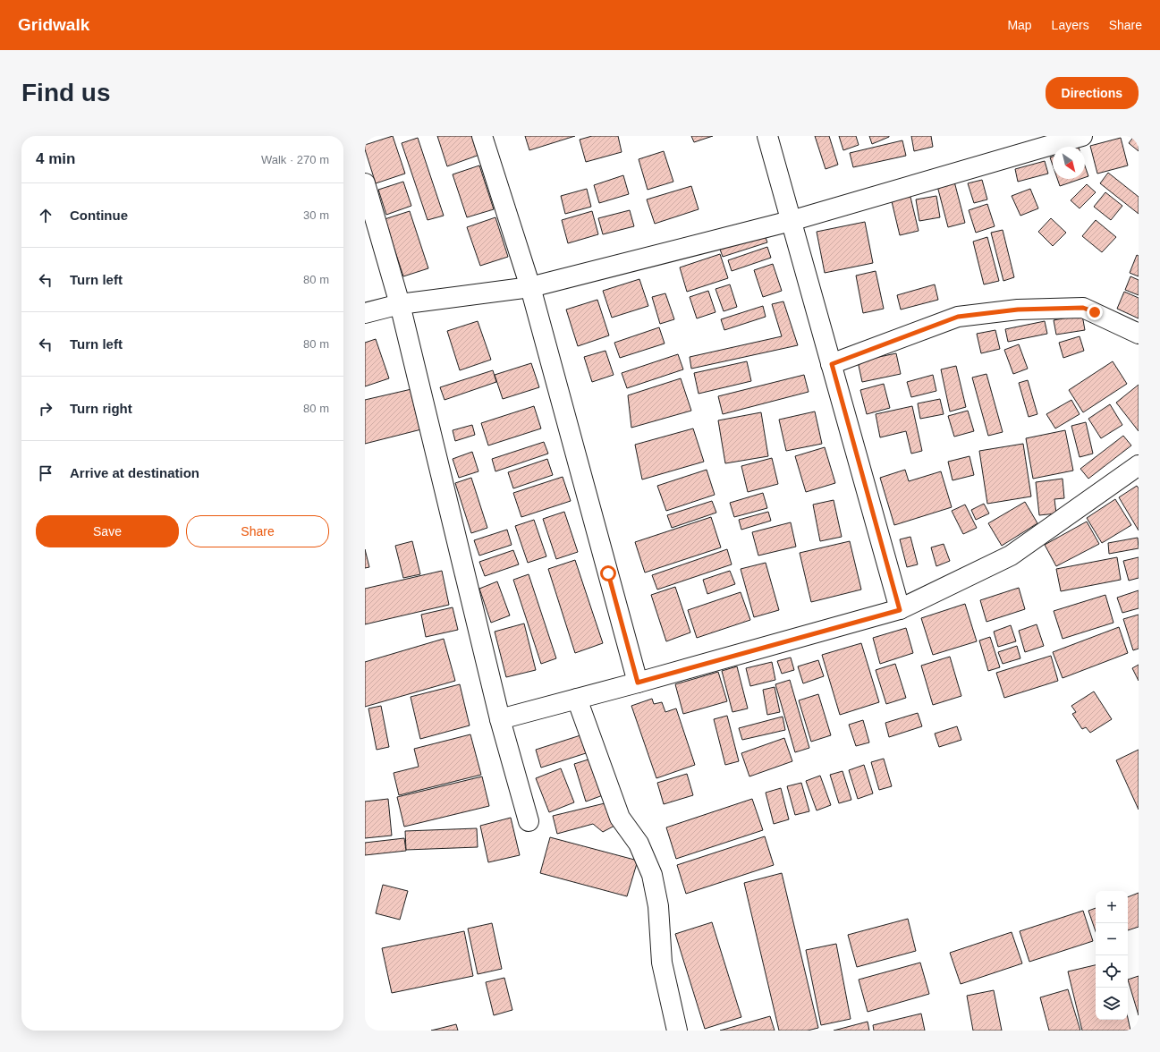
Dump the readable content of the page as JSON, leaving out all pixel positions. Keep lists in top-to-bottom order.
{
  "north": "bottom right",
  "page": {
    "header": "Gridwalk",
    "nav": ["Map", "Layers", "Share"],
    "buttons": [
      "Directions",
      ["Save", "Share"]
    ],
    "title": "Find us",
    "heading": ["4 min", "Walk · 270 m"],
    "list": [
      ["Continue", "30 m"],
      ["Turn left", "80 m"],
      ["Turn left", "80 m"],
      ["Turn right", "80 m"],
      "Arrive at destination"
    ],
    "map_buttons": ["+", "−"]
  }
}
